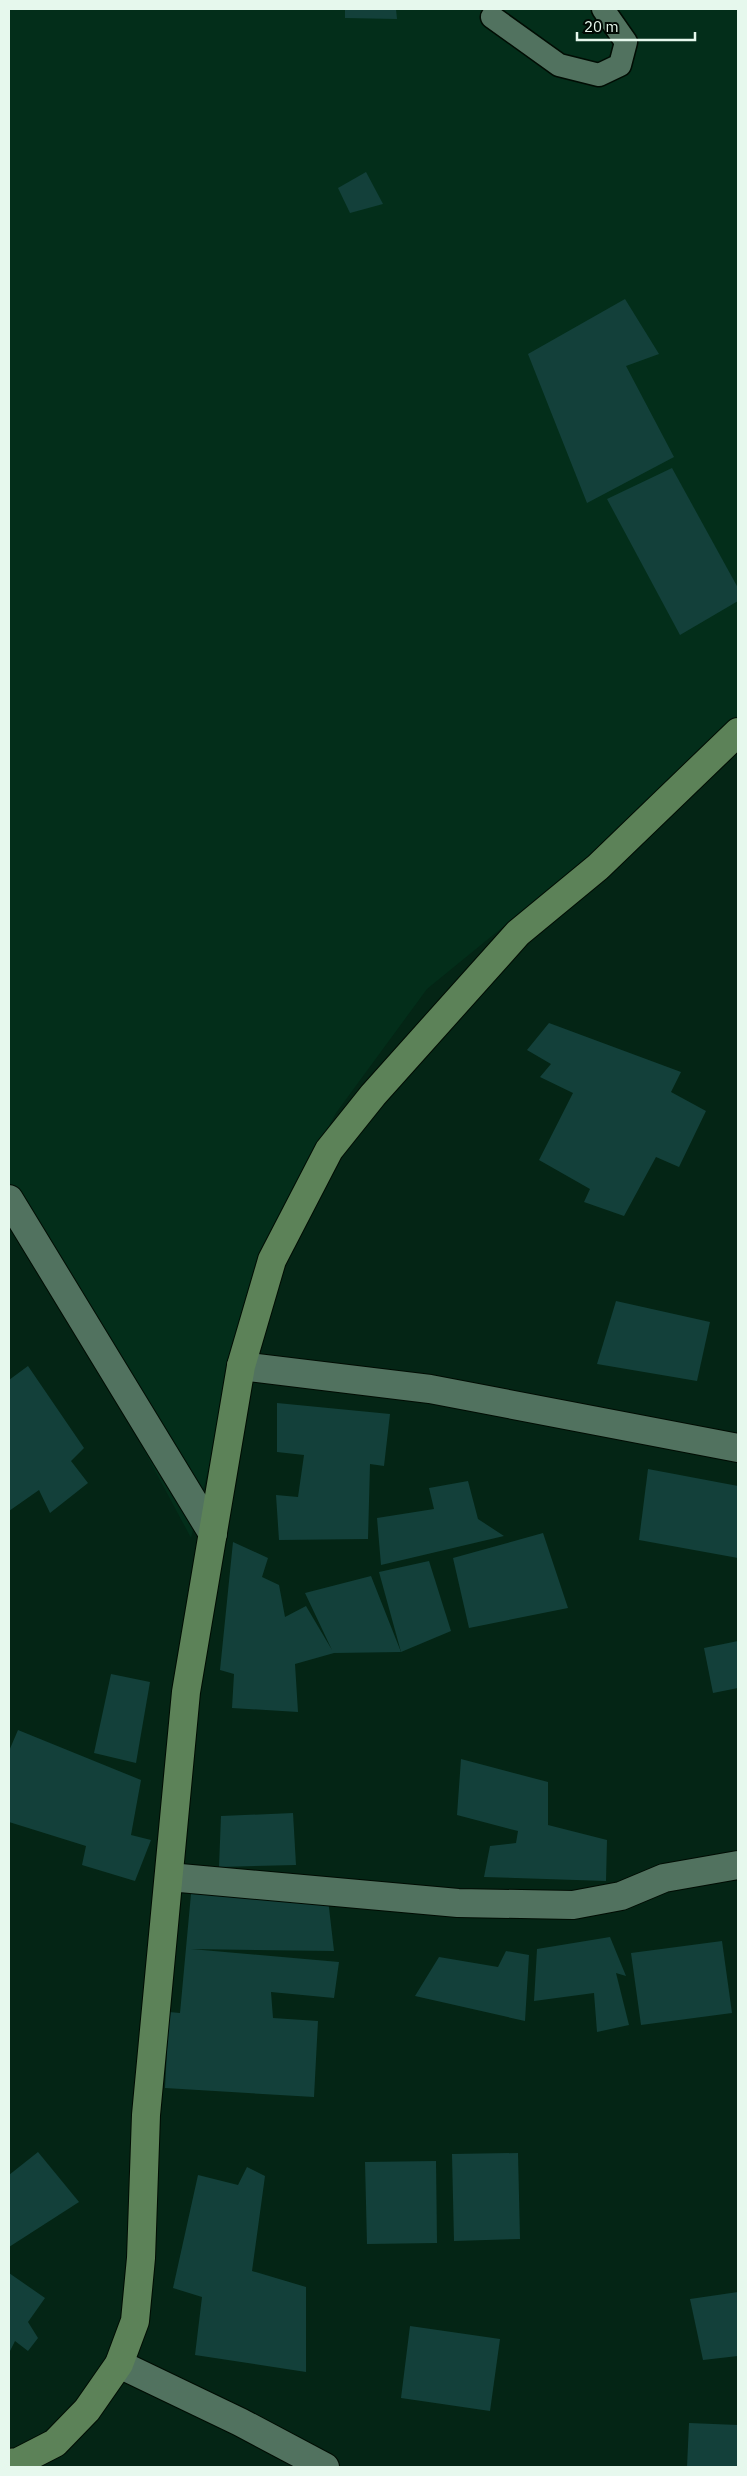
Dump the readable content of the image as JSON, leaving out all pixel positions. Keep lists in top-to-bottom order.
{
  "scale_bar": "20 m"
}
